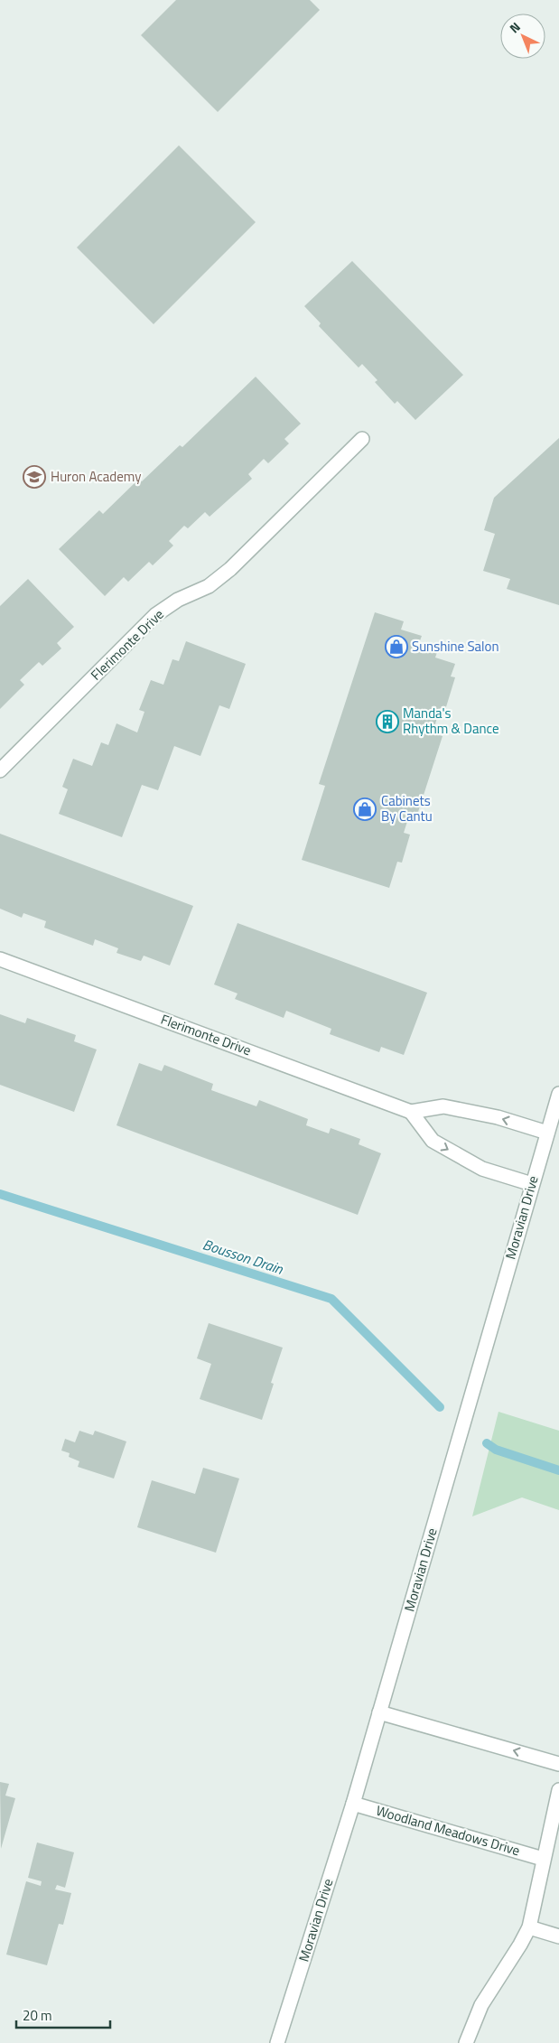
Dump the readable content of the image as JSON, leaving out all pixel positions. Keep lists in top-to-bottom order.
{
  "streets": {
    "street": ["Flerimonte Drive", "Moravian Drive", "Woodland Meadows Drive"]
  },
  "crossings": [
    ["Moravian Drive", "Woodland Meadows Drive"]
  ],
  "water": ["Bousson Drain"],
  "places": {
    "school or university": ["Huron Academy"],
    "shop": ["Sunshine Salon", "Cabinets By Cantu"],
    "building": ["Manda's Rhythm & Dance"]
  },
  "scale_bar": "20 m",
  "north": "top left"
}
